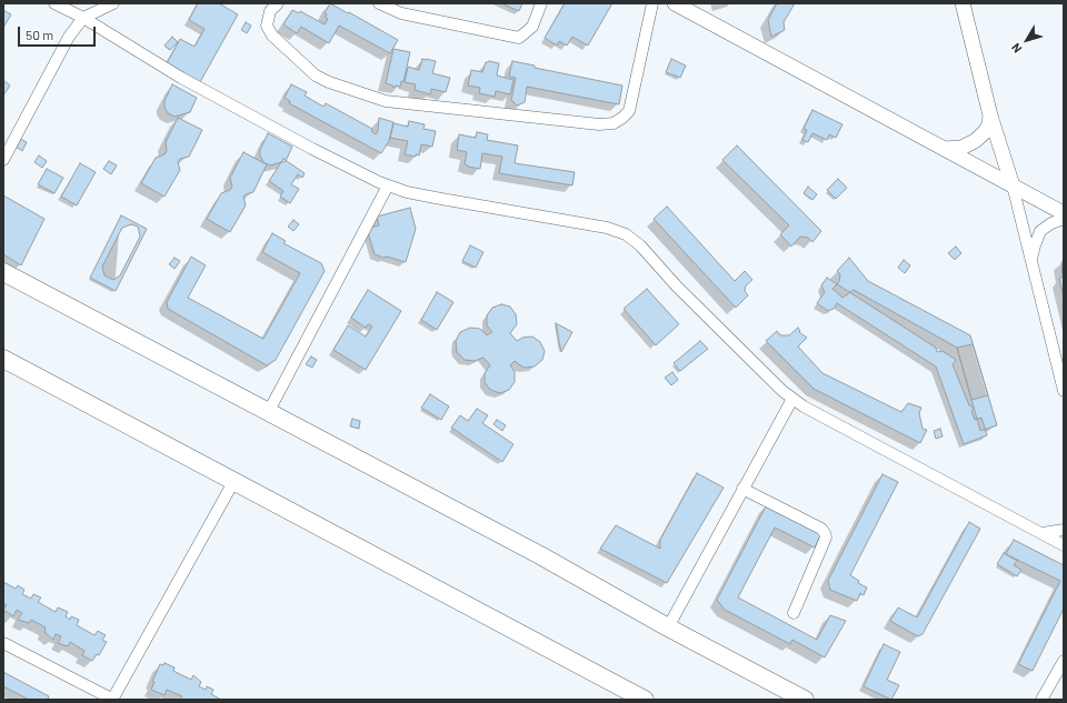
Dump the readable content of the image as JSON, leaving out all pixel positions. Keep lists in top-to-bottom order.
{
  "scale_bar": "50 m",
  "north": "bottom left"
}
